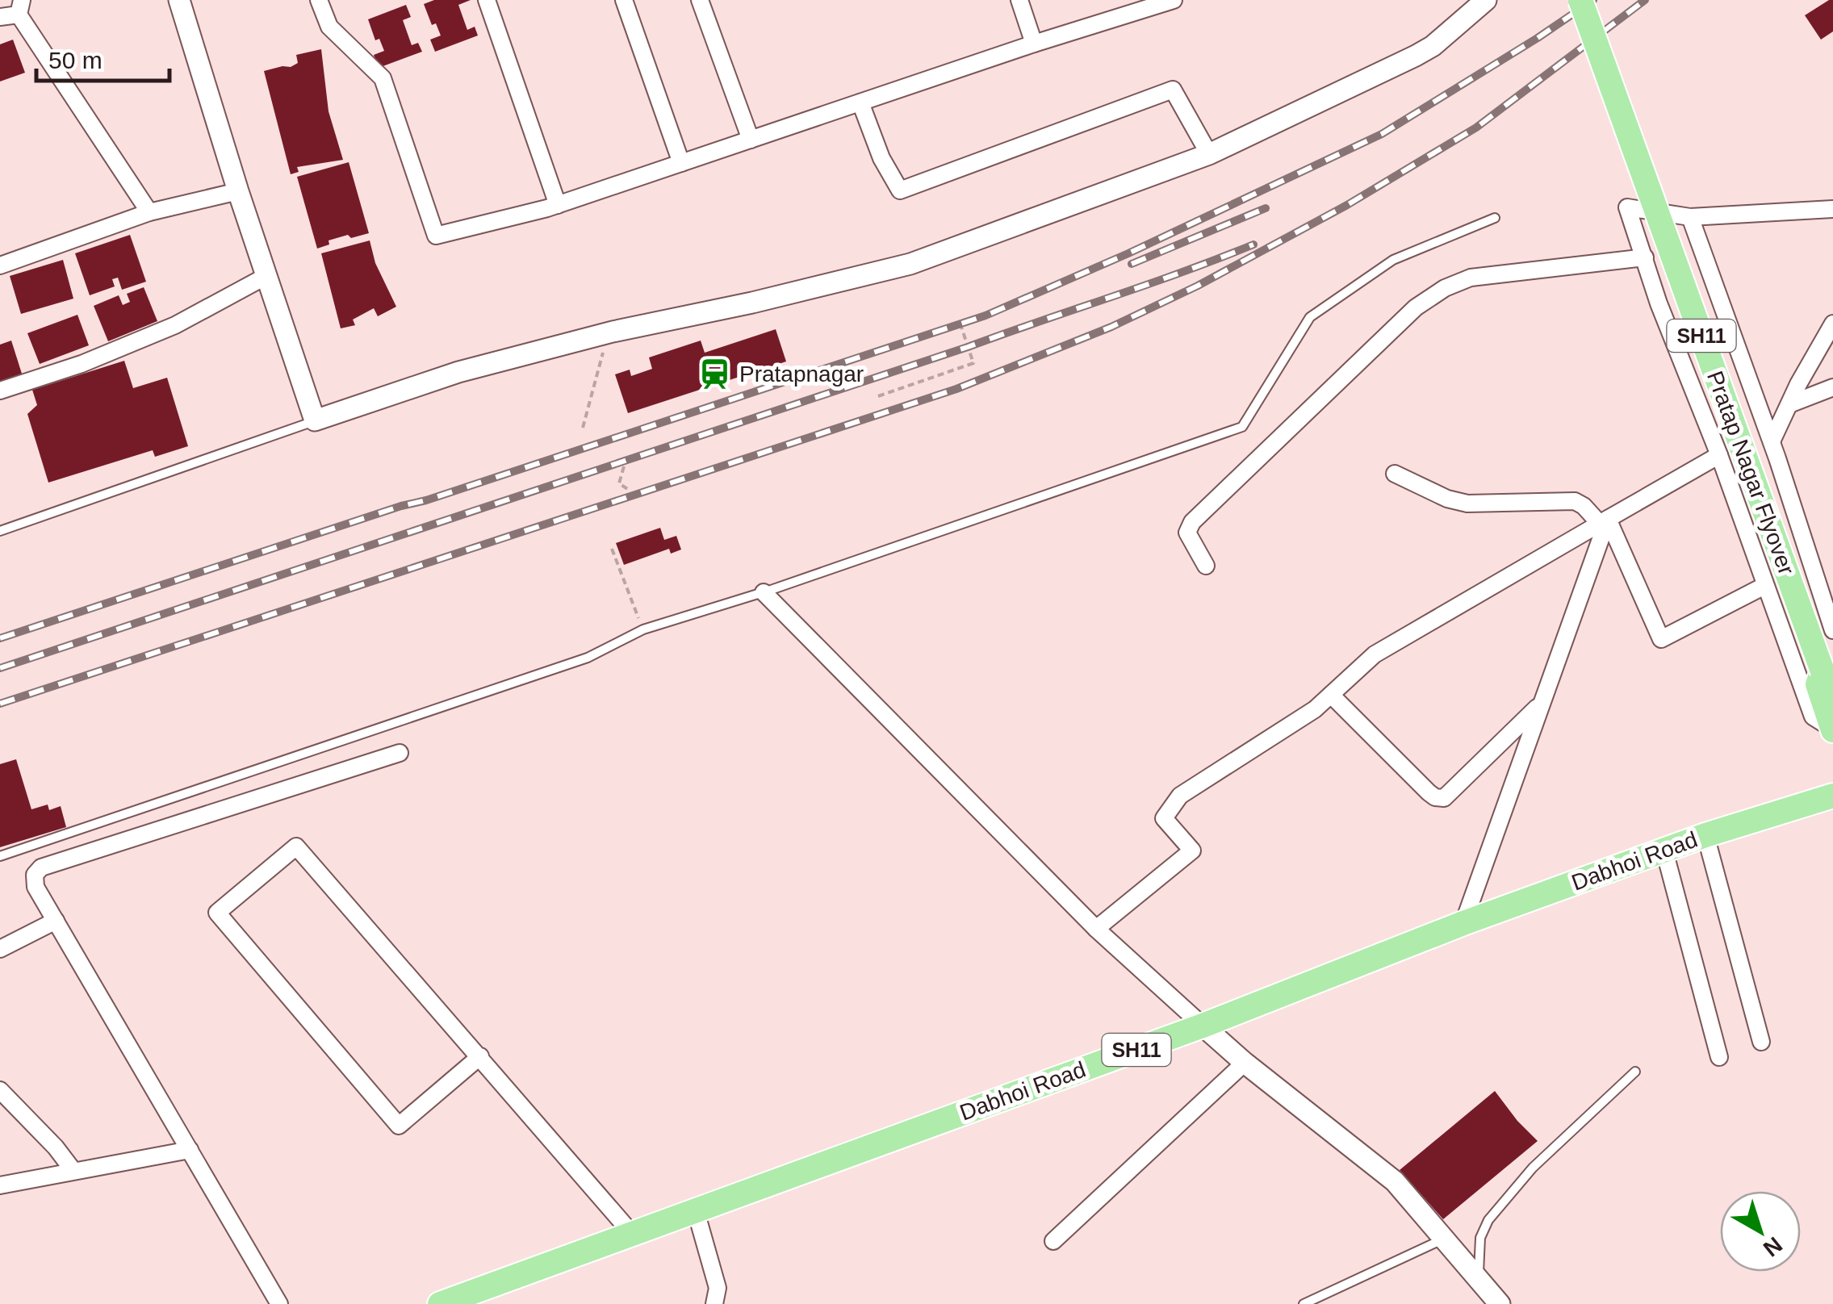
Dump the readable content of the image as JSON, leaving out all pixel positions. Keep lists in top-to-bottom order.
{
  "streets": {
    "main road": ["SH11", "Pratap Nagar Flyover", "Dabhoi Road"]
  },
  "places": {
    "station": ["Pratapnagar"]
  },
  "scale_bar": "50 m",
  "north": "bottom right"
}
